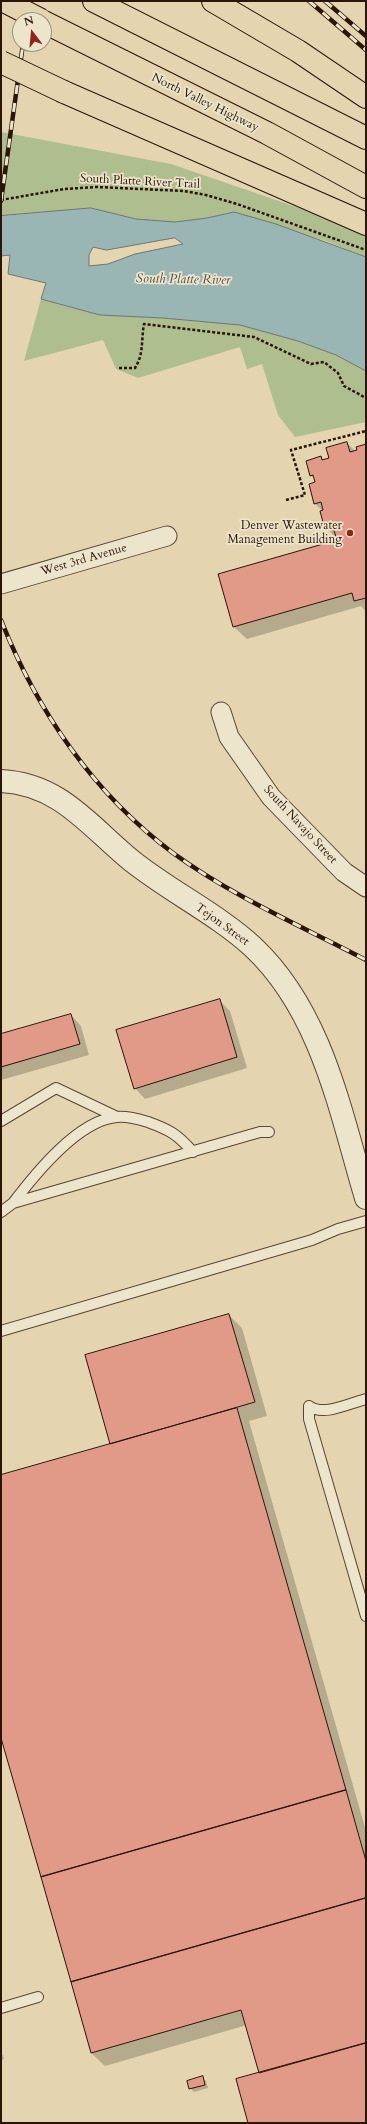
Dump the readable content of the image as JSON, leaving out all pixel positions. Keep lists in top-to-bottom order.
{
  "streets": {
    "highway": ["North Valley Highway"],
    "street": ["West 3rd Avenue", "South Navajo Street", "Tejon Street"],
    "path": ["South Platte River Trail"]
  },
  "water": ["South Platte River"],
  "places": ["Denver Wastewater Management Building"],
  "north": "top"
}
